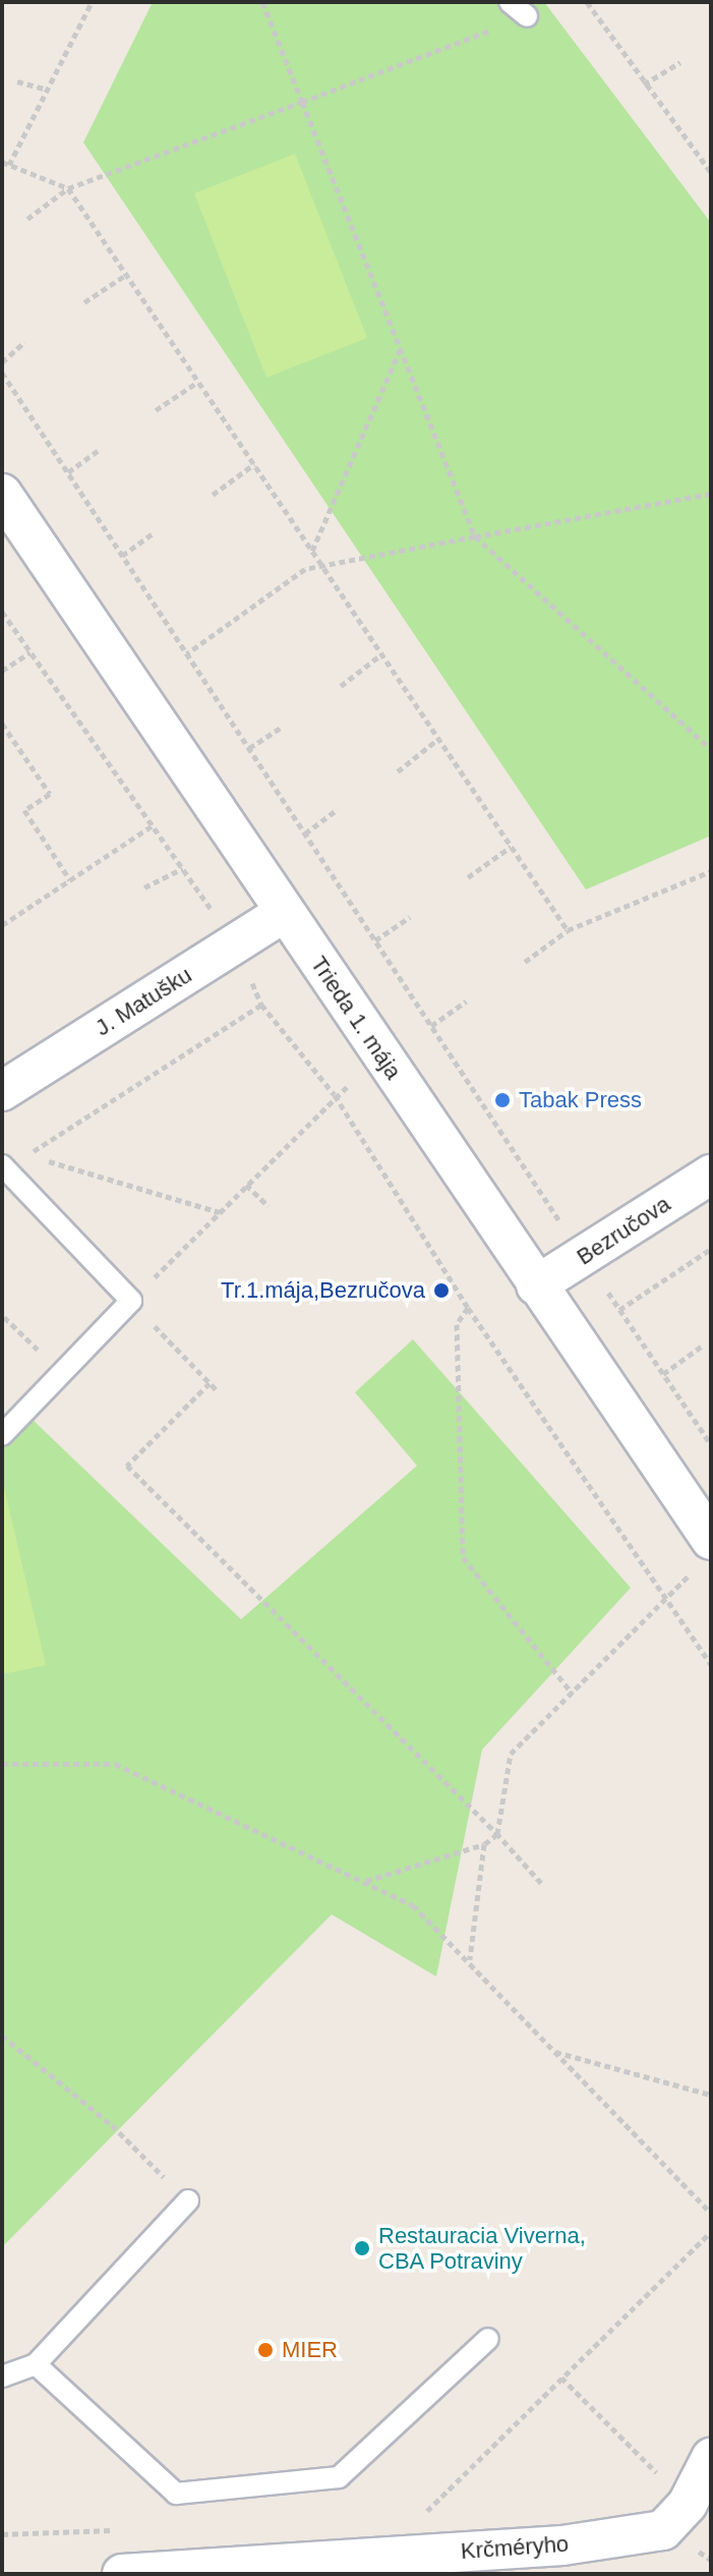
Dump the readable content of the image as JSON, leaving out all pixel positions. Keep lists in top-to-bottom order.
{
  "streets": {
    "street": [
      "J. Matušku",
      "Trieda 1. mája",
      "Bezručova",
      "Krčméryho"
    ]
  },
  "crossings": [
    ["J. Matušku", "Trieda 1. mája"],
    ["Trieda 1. mája", "Bezručova"]
  ],
  "places": [
    "Tabak Press",
    "Tr.1.mája,Bezručova",
    "Restauracia Viverna, CBA Potraviny",
    "MIER"
  ]
}
